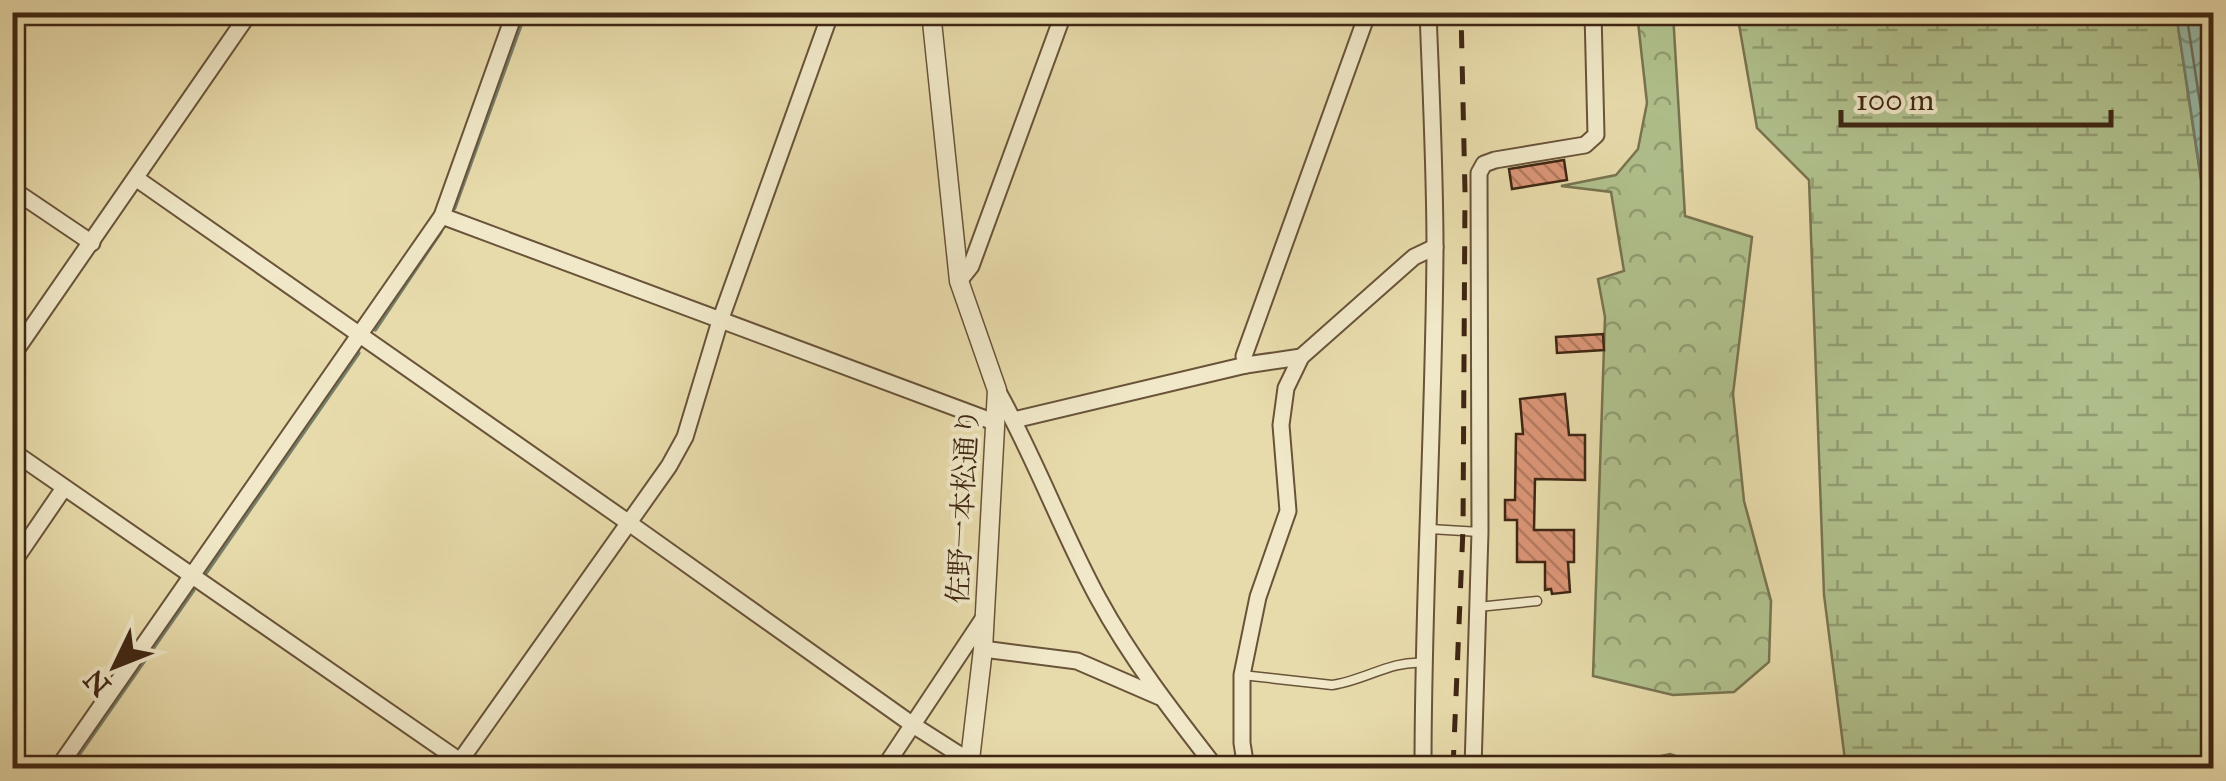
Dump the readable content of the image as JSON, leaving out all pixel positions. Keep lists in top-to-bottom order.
{
  "streets": {
    "street": ["佐野一本松通り"]
  },
  "scale_bar": "100 m",
  "north": "bottom left"
}
